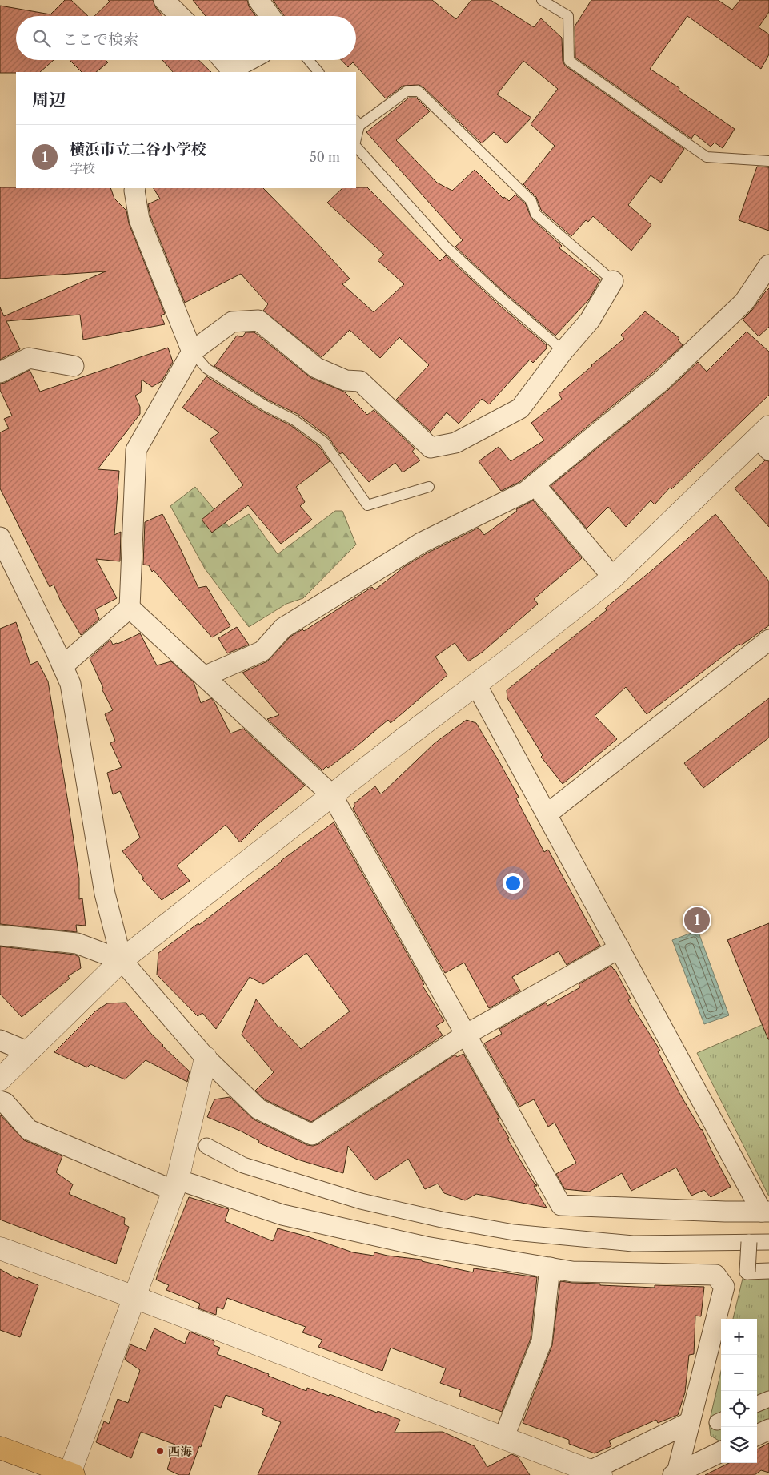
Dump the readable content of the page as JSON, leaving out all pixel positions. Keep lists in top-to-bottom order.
{
  "places": ["西海"],
  "page": {
    "search": "ここで検索",
    "heading": "周辺",
    "list": [
      {
        "mark": "1",
        "name": "横浜市立二谷小学校",
        "note": "学校",
        "value": "50 m"
      }
    ],
    "pins": "1",
    "map_buttons": ["+", "−"]
  }
}
